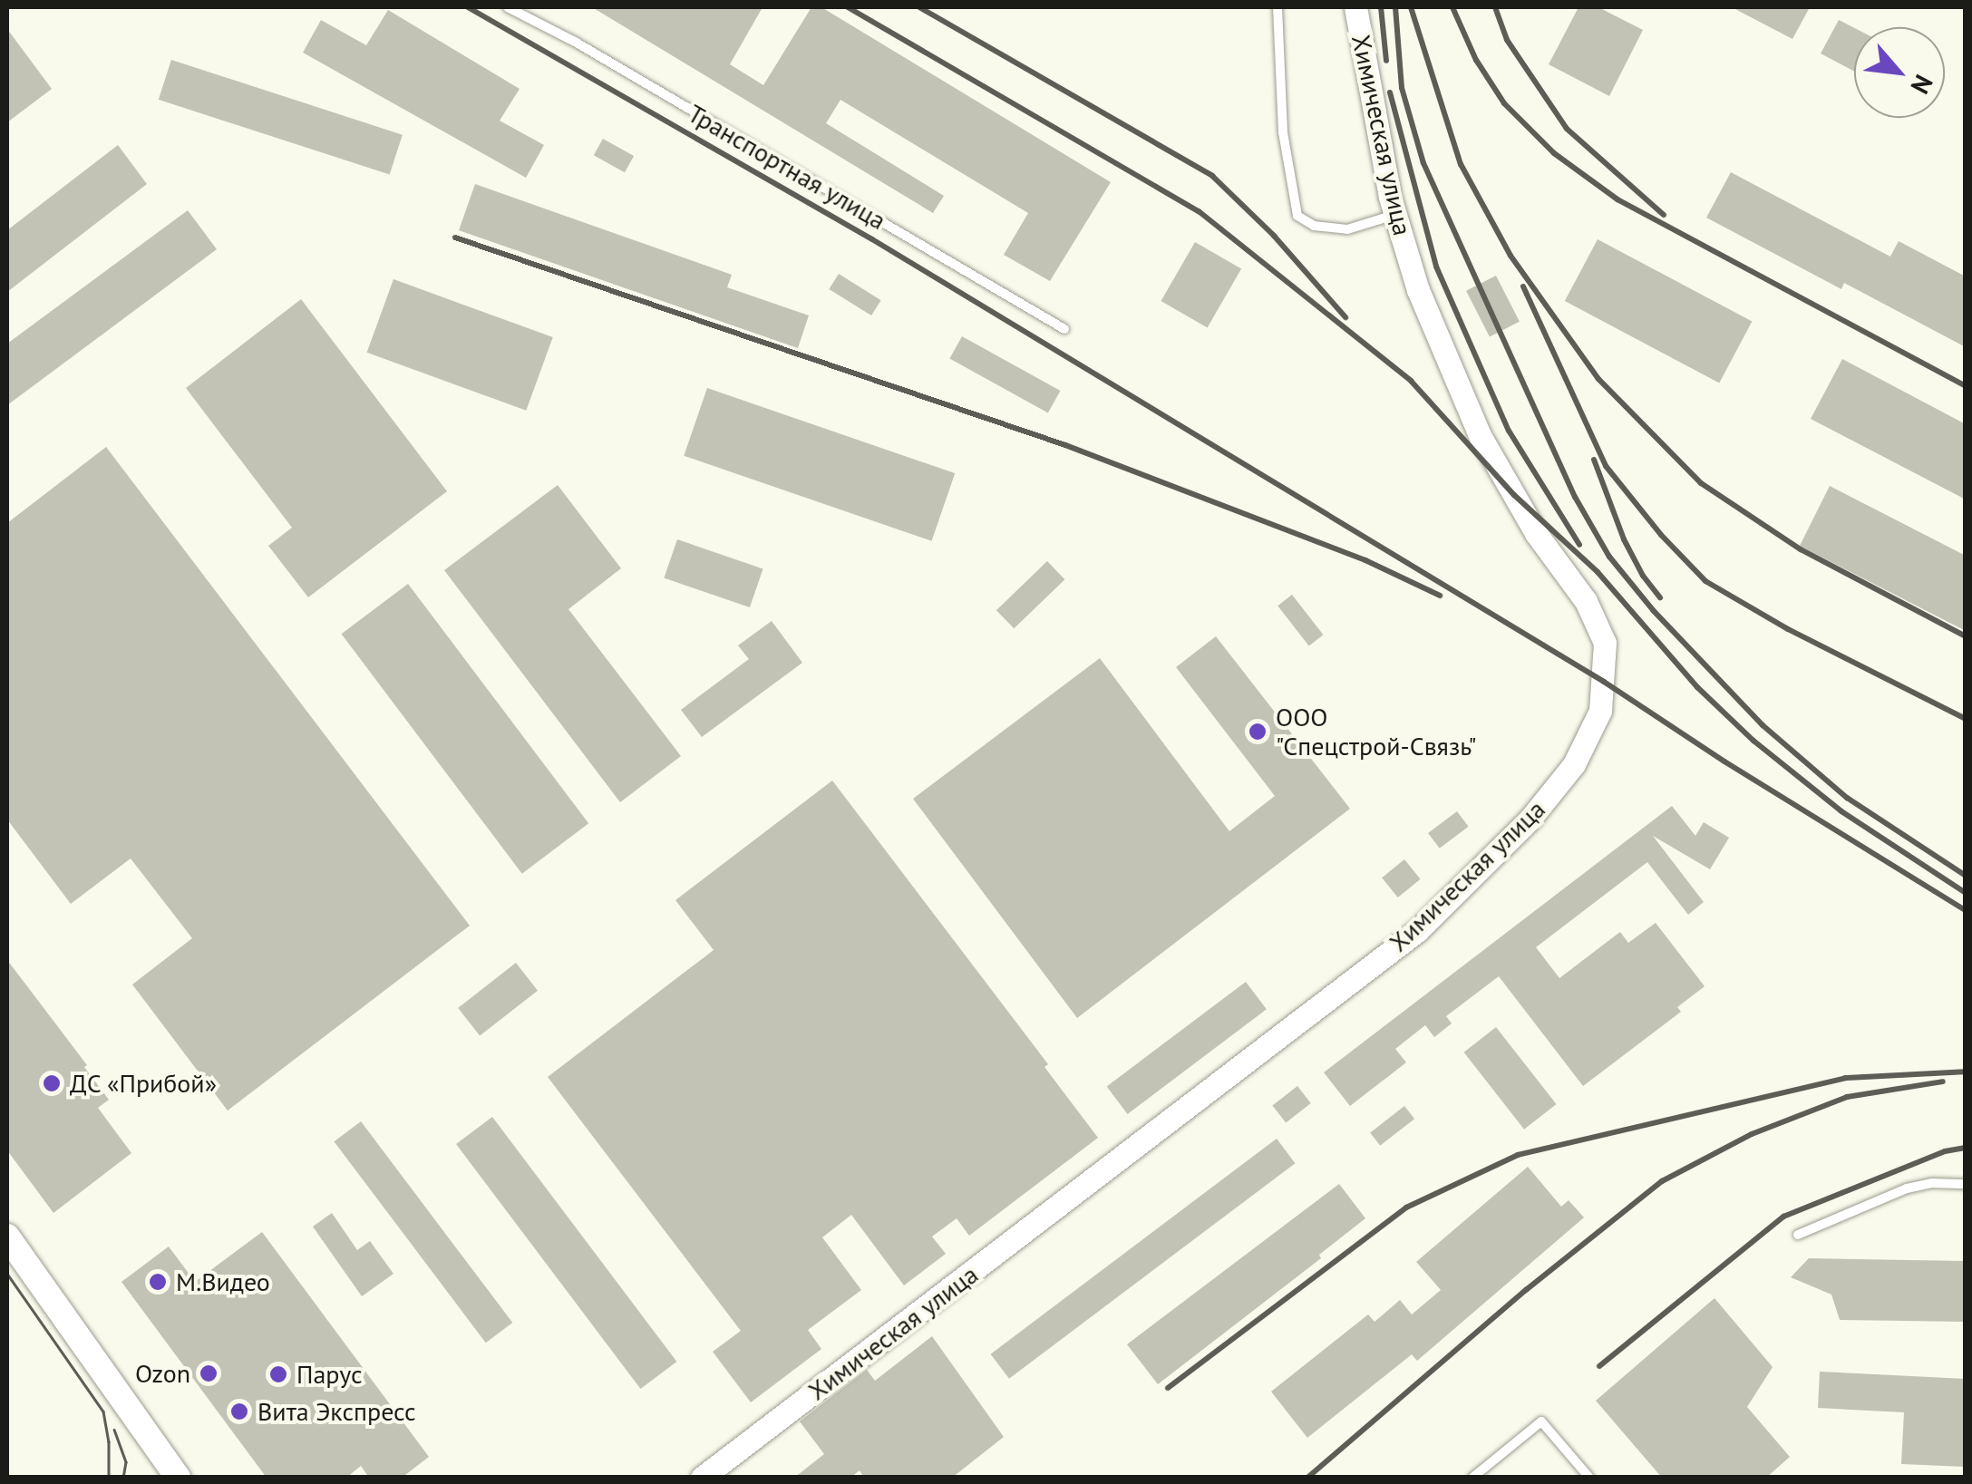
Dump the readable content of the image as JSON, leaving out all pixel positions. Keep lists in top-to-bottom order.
{
  "streets": {
    "street": ["Химическая улица"],
    "lane": ["Транспортная улица"]
  },
  "places": [
    "ООО \"Спецстрой-Связь\"",
    "ДC «Прибой»",
    "М.Видео",
    "Ozon",
    "Парус",
    "Вита Экспресс"
  ],
  "north": "bottom right"
}
